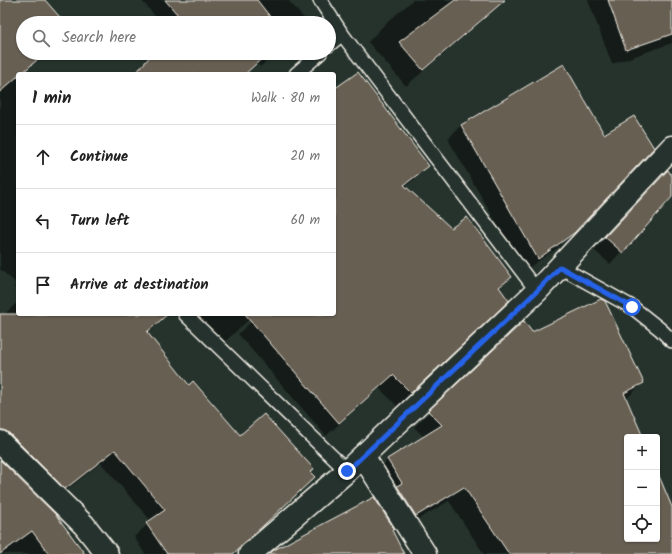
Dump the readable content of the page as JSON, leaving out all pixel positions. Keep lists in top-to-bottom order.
{
  "page": {
    "search": "Search here",
    "heading": ["1 min", "Walk · 80 m"],
    "list": [
      ["Continue", "20 m"],
      ["Turn left", "60 m"],
      "Arrive at destination"
    ],
    "map_buttons": ["+", "−"]
  }
}
